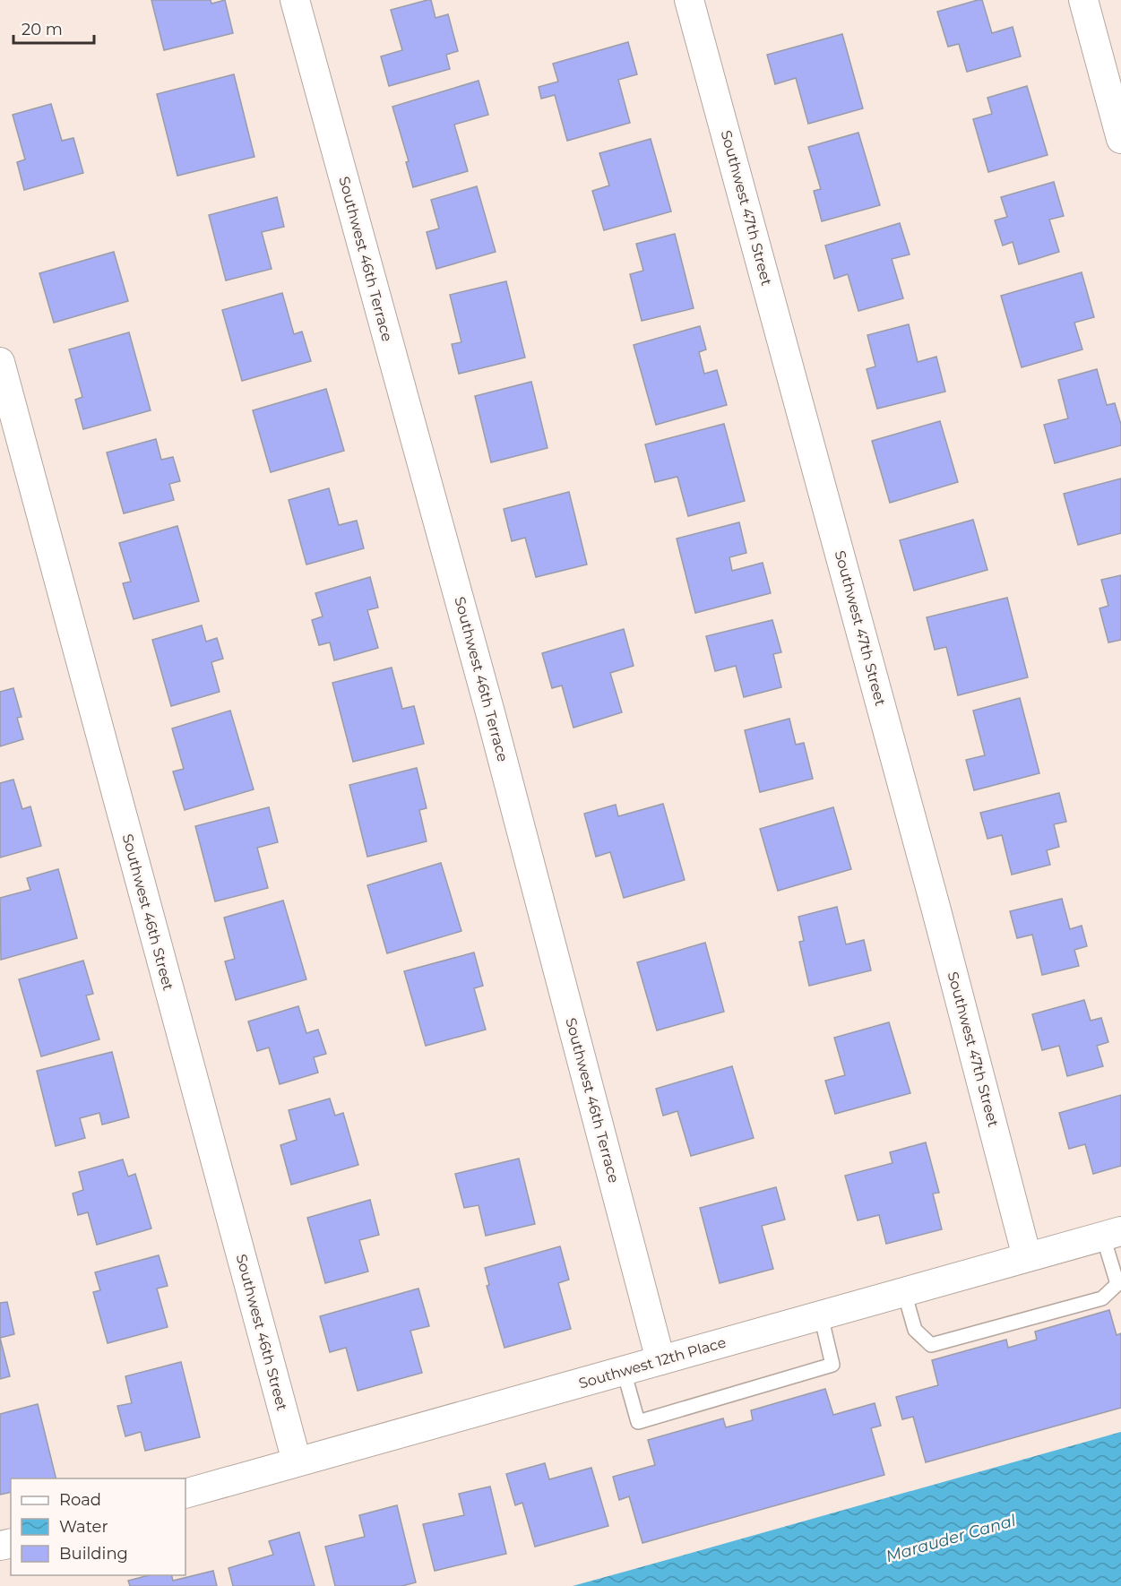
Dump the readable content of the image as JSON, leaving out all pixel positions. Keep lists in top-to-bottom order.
{
  "streets": {
    "street": [
      "Southwest 47th Street",
      "Southwest 46th Terrace",
      "Southwest 46th Street",
      "Southwest 12th Place"
    ]
  },
  "crossings": [
    ["Southwest 47th Street", "Southwest 12th Place"],
    ["Southwest 46th Terrace", "Southwest 12th Place"],
    ["Southwest 46th Street", "Southwest 12th Place"]
  ],
  "water": ["Marauder Canal"],
  "legend": ["Road", "Water", "Building"],
  "scale_bar": "20 m"
}
